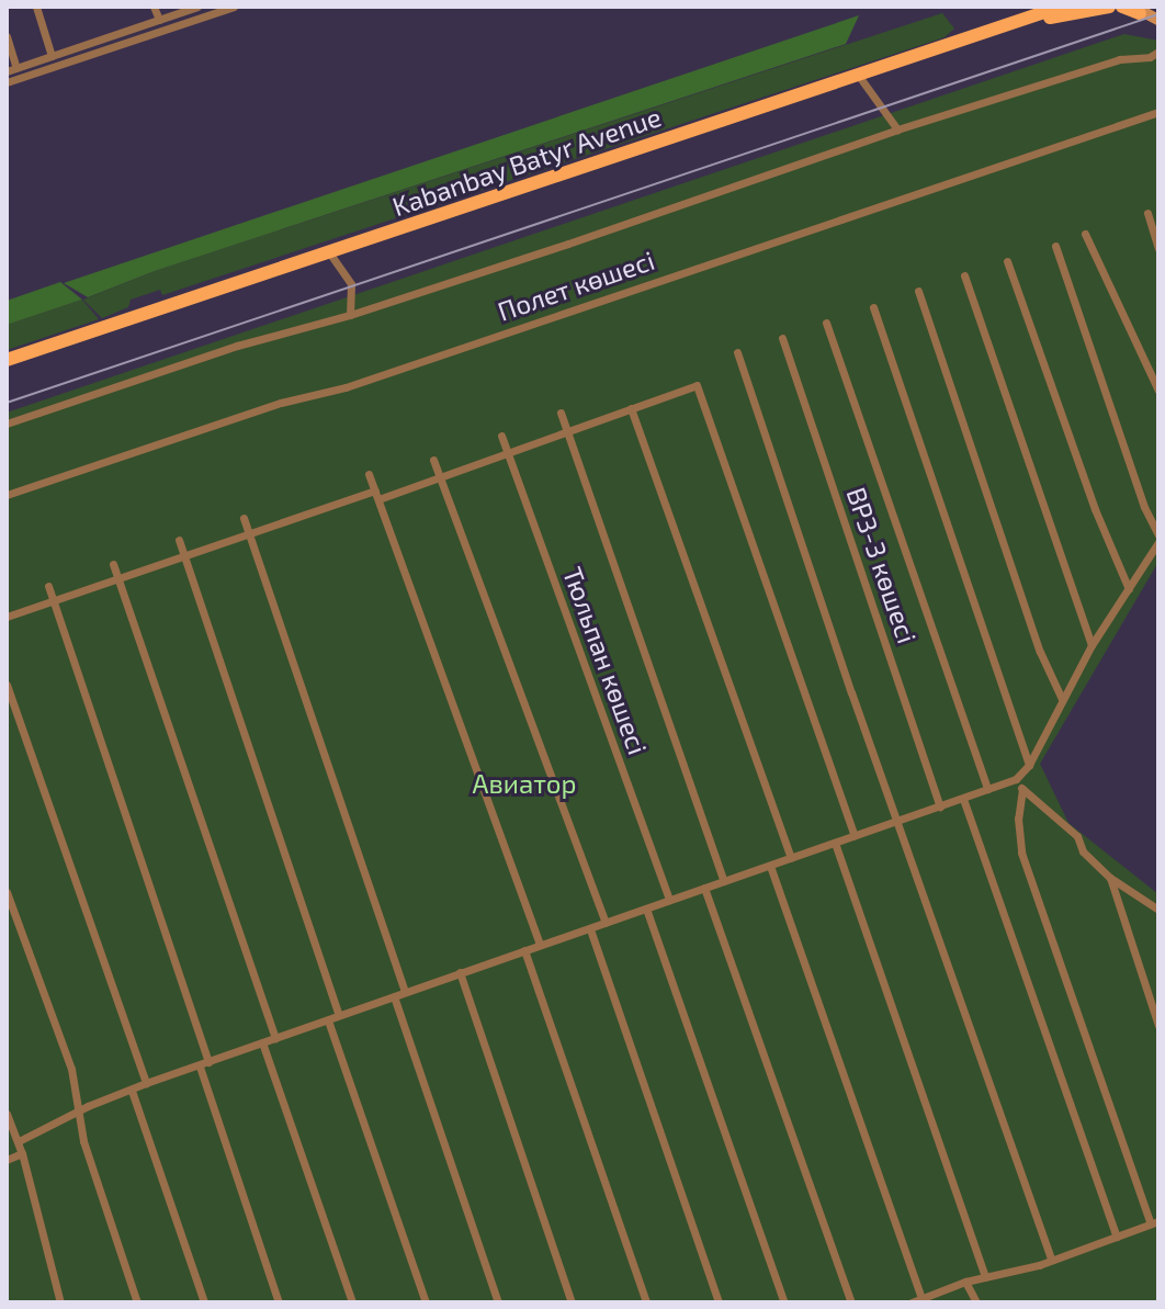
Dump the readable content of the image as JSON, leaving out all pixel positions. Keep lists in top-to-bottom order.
{
  "streets": {
    "main road": ["Kabanbay Batyr Avenue"],
    "street": ["Полет көшесі", "ВРЗ-3 көшесі", "Тюльпан көшесі"]
  },
  "parks": ["Авиатор"]
}
